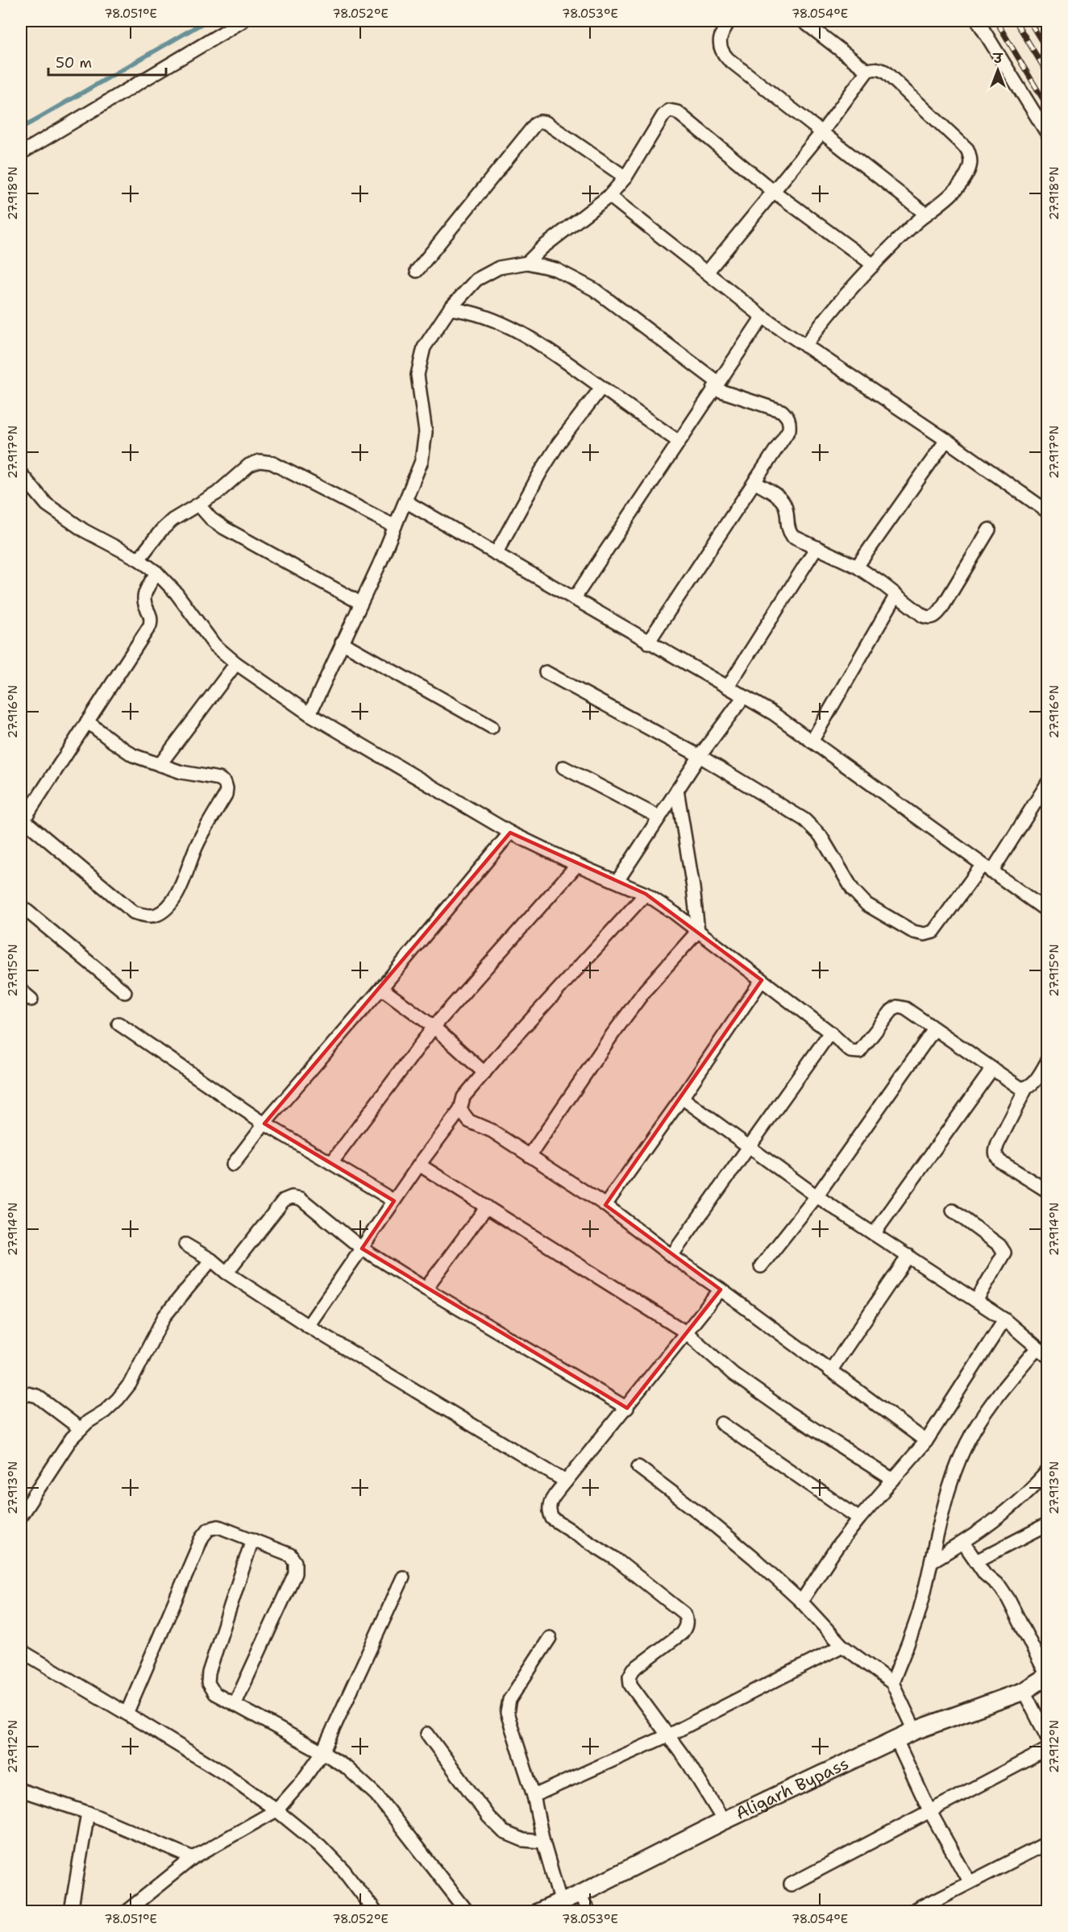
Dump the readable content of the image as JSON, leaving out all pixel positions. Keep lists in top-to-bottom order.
{
  "streets": {
    "main road": ["Aligarh Bypass"]
  },
  "scale_bar": "50 m",
  "north": "top",
  "coordinates": [
    "78.051°E",
    "78.052°E",
    "78.053°E",
    "78.054°E",
    "27.918°N",
    "27.917°N",
    "27.916°N",
    "27.915°N",
    "27.914°N",
    "27.913°N",
    "27.912°N"
  ]
}
